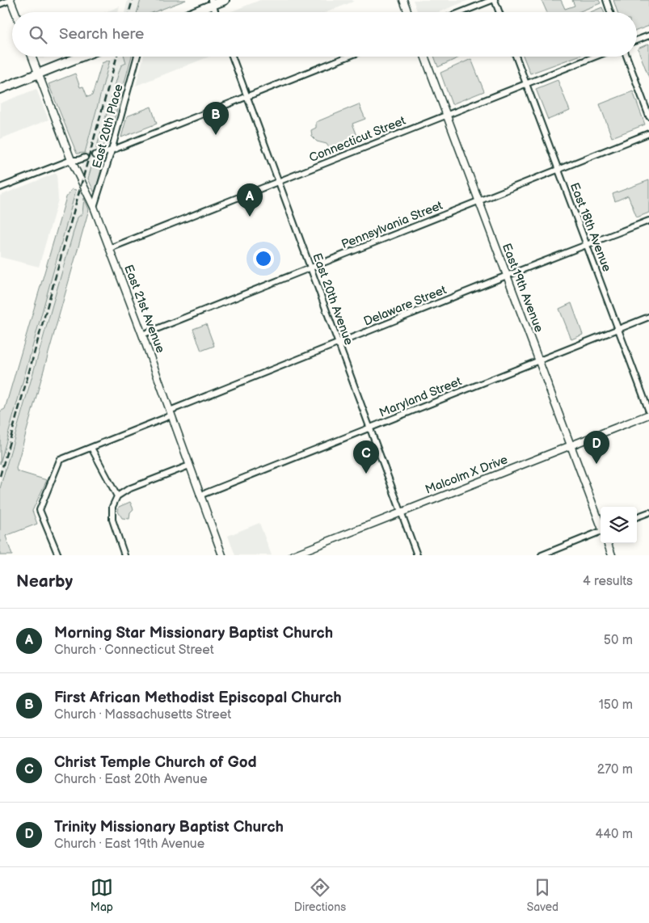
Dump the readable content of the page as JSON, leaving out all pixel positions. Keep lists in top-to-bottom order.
{
  "streets": {
    "street": [
      "East 20th Place",
      "Connecticut Street",
      "Pennsylvania Street",
      "East 18th Avenue",
      "East 19th Avenue",
      "East 20th Avenue",
      "Delaware Street",
      "East 21st Avenue",
      "Maryland Street",
      "Malcolm X Drive"
    ]
  },
  "crossings": [
    ["East 20th Place", "East 21st Avenue"],
    ["Connecticut Street", "East 18th Avenue"],
    ["Connecticut Street", "East 19th Avenue"],
    ["Connecticut Street", "East 20th Avenue"],
    ["Connecticut Street", "East 21st Avenue"],
    ["Pennsylvania Street", "East 18th Avenue"],
    ["Pennsylvania Street", "East 19th Avenue"],
    ["Pennsylvania Street", "East 20th Avenue"],
    ["Pennsylvania Street", "East 21st Avenue"],
    ["East 18th Avenue", "Delaware Street"],
    ["East 18th Avenue", "Maryland Street"],
    ["East 19th Avenue", "Delaware Street"],
    ["East 19th Avenue", "Maryland Street"],
    ["East 19th Avenue", "Malcolm X Drive"],
    ["East 20th Avenue", "Delaware Street"],
    ["East 20th Avenue", "Maryland Street"],
    ["East 20th Avenue", "Malcolm X Drive"],
    ["Delaware Street", "East 21st Avenue"],
    ["East 21st Avenue", "Maryland Street"]
  ],
  "page": {
    "search": "Search here",
    "pins": [
      "B",
      "A",
      "D",
      "C"
    ],
    "heading": ["Nearby", "4 results"],
    "list": [
      {
        "mark": "A",
        "name": "Morning Star Missionary Baptist Church",
        "note": "Church · Connecticut Street",
        "value": "50 m"
      },
      {
        "mark": "B",
        "name": "First African Methodist Episcopal Church",
        "note": "Church · Massachusetts Street",
        "value": "150 m"
      },
      {
        "mark": "C",
        "name": "Christ Temple Church of God",
        "note": "Church · East 20th Avenue",
        "value": "270 m"
      },
      {
        "mark": "D",
        "name": "Trinity Missionary Baptist Church",
        "note": "Church · East 19th Avenue",
        "value": "440 m"
      }
    ],
    "nav": ["Map", "Directions", "Saved"]
  }
}
